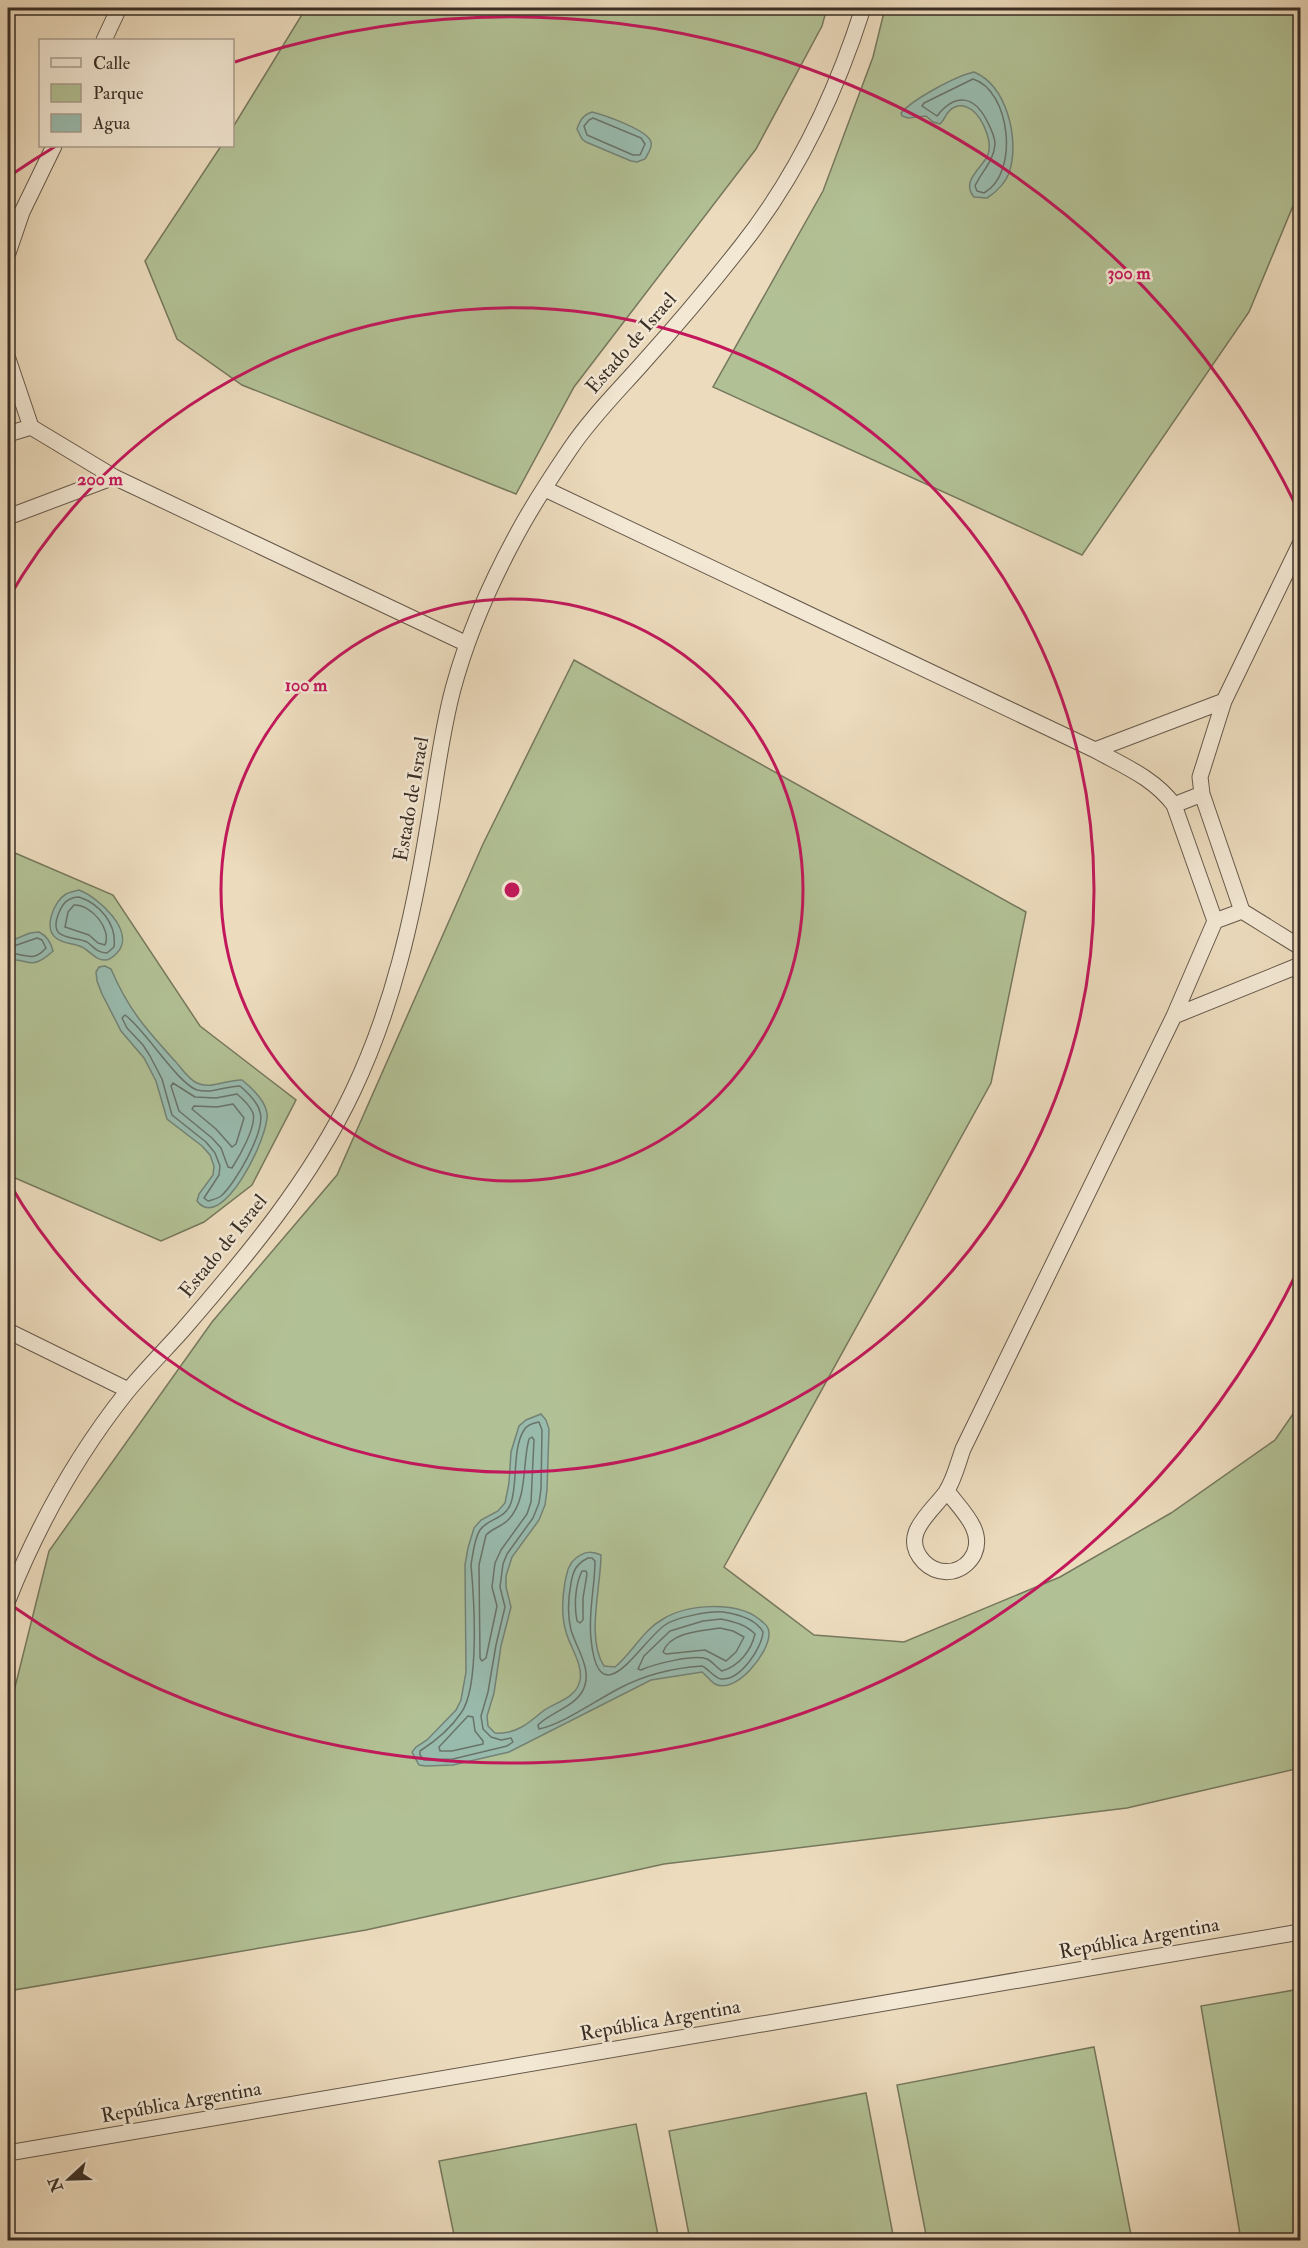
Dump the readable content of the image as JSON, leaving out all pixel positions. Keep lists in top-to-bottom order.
{
  "streets": {
    "street": ["Estado de Israel", "República Argentina"]
  },
  "legend": ["Calle", "Parque", "Agua"],
  "north": "left",
  "rings": ["300 m", "200 m", "100 m"]
}
